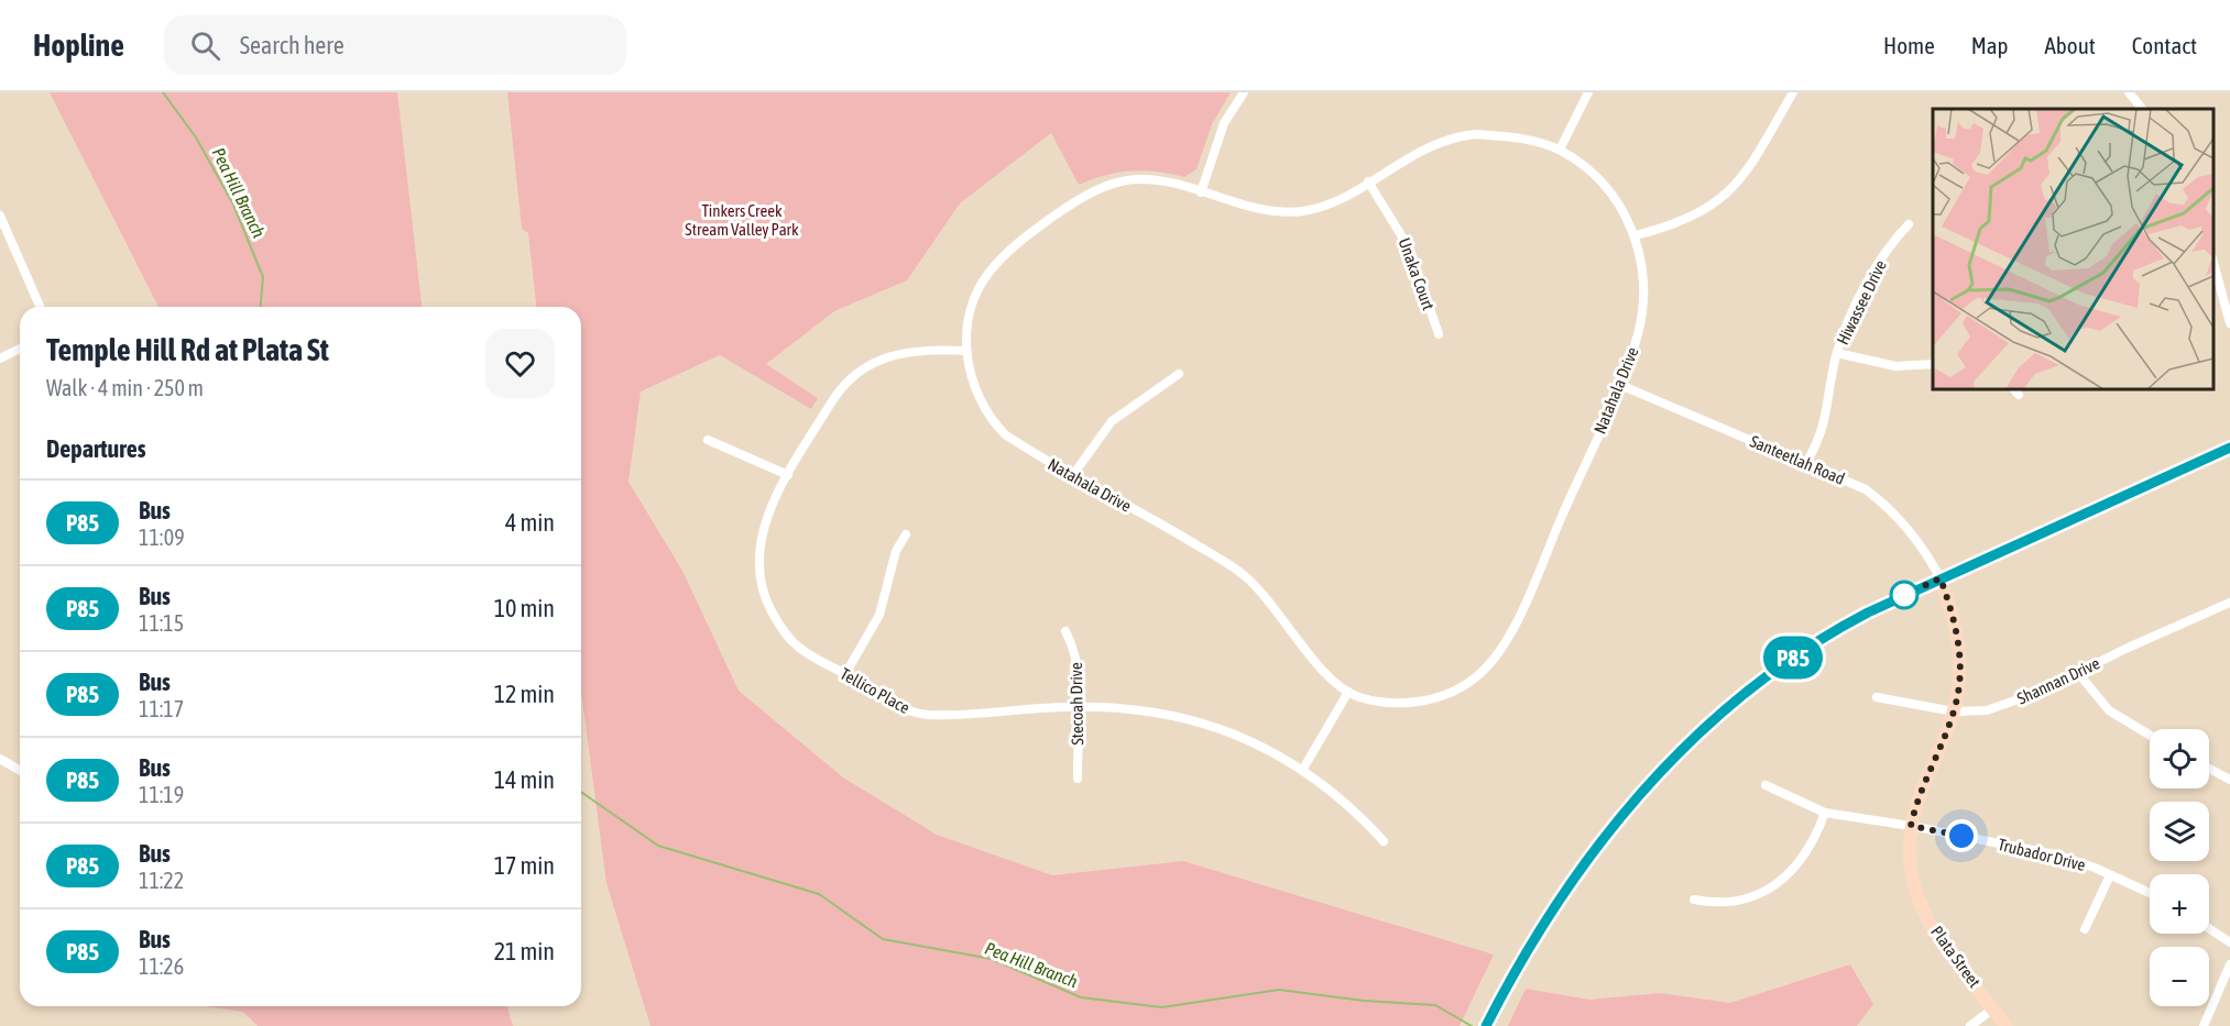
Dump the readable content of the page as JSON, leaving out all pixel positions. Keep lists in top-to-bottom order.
{
  "streets": {
    "main road": ["Plata Street"],
    "street": [
      "Unaka Court",
      "Hiwassee Drive",
      "Natahala Drive",
      "Santeetlah Road",
      "Shannan Drive",
      "Tellico Place",
      "Stecoah Drive",
      "Trubador Drive"
    ]
  },
  "crossings": [
    ["Unaka Court", "Natahala Drive"],
    ["Hiwassee Drive", "Santeetlah Road"],
    ["Natahala Drive", "Santeetlah Road"],
    ["Natahala Drive", "Tellico Place"],
    ["Santeetlah Road", "Plata Street"],
    ["Shannan Drive", "Plata Street"],
    ["Tellico Place", "Stecoah Drive"],
    ["Trubador Drive", "Plata Street"]
  ],
  "water": ["Pea Hill Branch"],
  "parks": ["Tinkers Creek Stream Valley Park"],
  "lines": ["bus line P85"],
  "page": {
    "header": "Hopline",
    "search": "Search here",
    "nav": [
      "Home",
      "Map",
      "About",
      "Contact"
    ],
    "on_map": "P85",
    "heading": [
      ["Temple Hill Rd at Plata St", "Walk · 4 min · 250 m"],
      "Departures"
    ],
    "list": [
      {
        "mark": "P85",
        "name": "Bus",
        "note": "11:09",
        "value": "4 min"
      },
      {
        "mark": "P85",
        "name": "Bus",
        "note": "11:15",
        "value": "10 min"
      },
      {
        "mark": "P85",
        "name": "Bus",
        "note": "11:17",
        "value": "12 min"
      },
      {
        "mark": "P85",
        "name": "Bus",
        "note": "11:19",
        "value": "14 min"
      },
      {
        "mark": "P85",
        "name": "Bus",
        "note": "11:22",
        "value": "17 min"
      },
      {
        "mark": "P85",
        "name": "Bus",
        "note": "11:26",
        "value": "21 min"
      }
    ],
    "map_buttons": ["+", "−"]
  }
}
